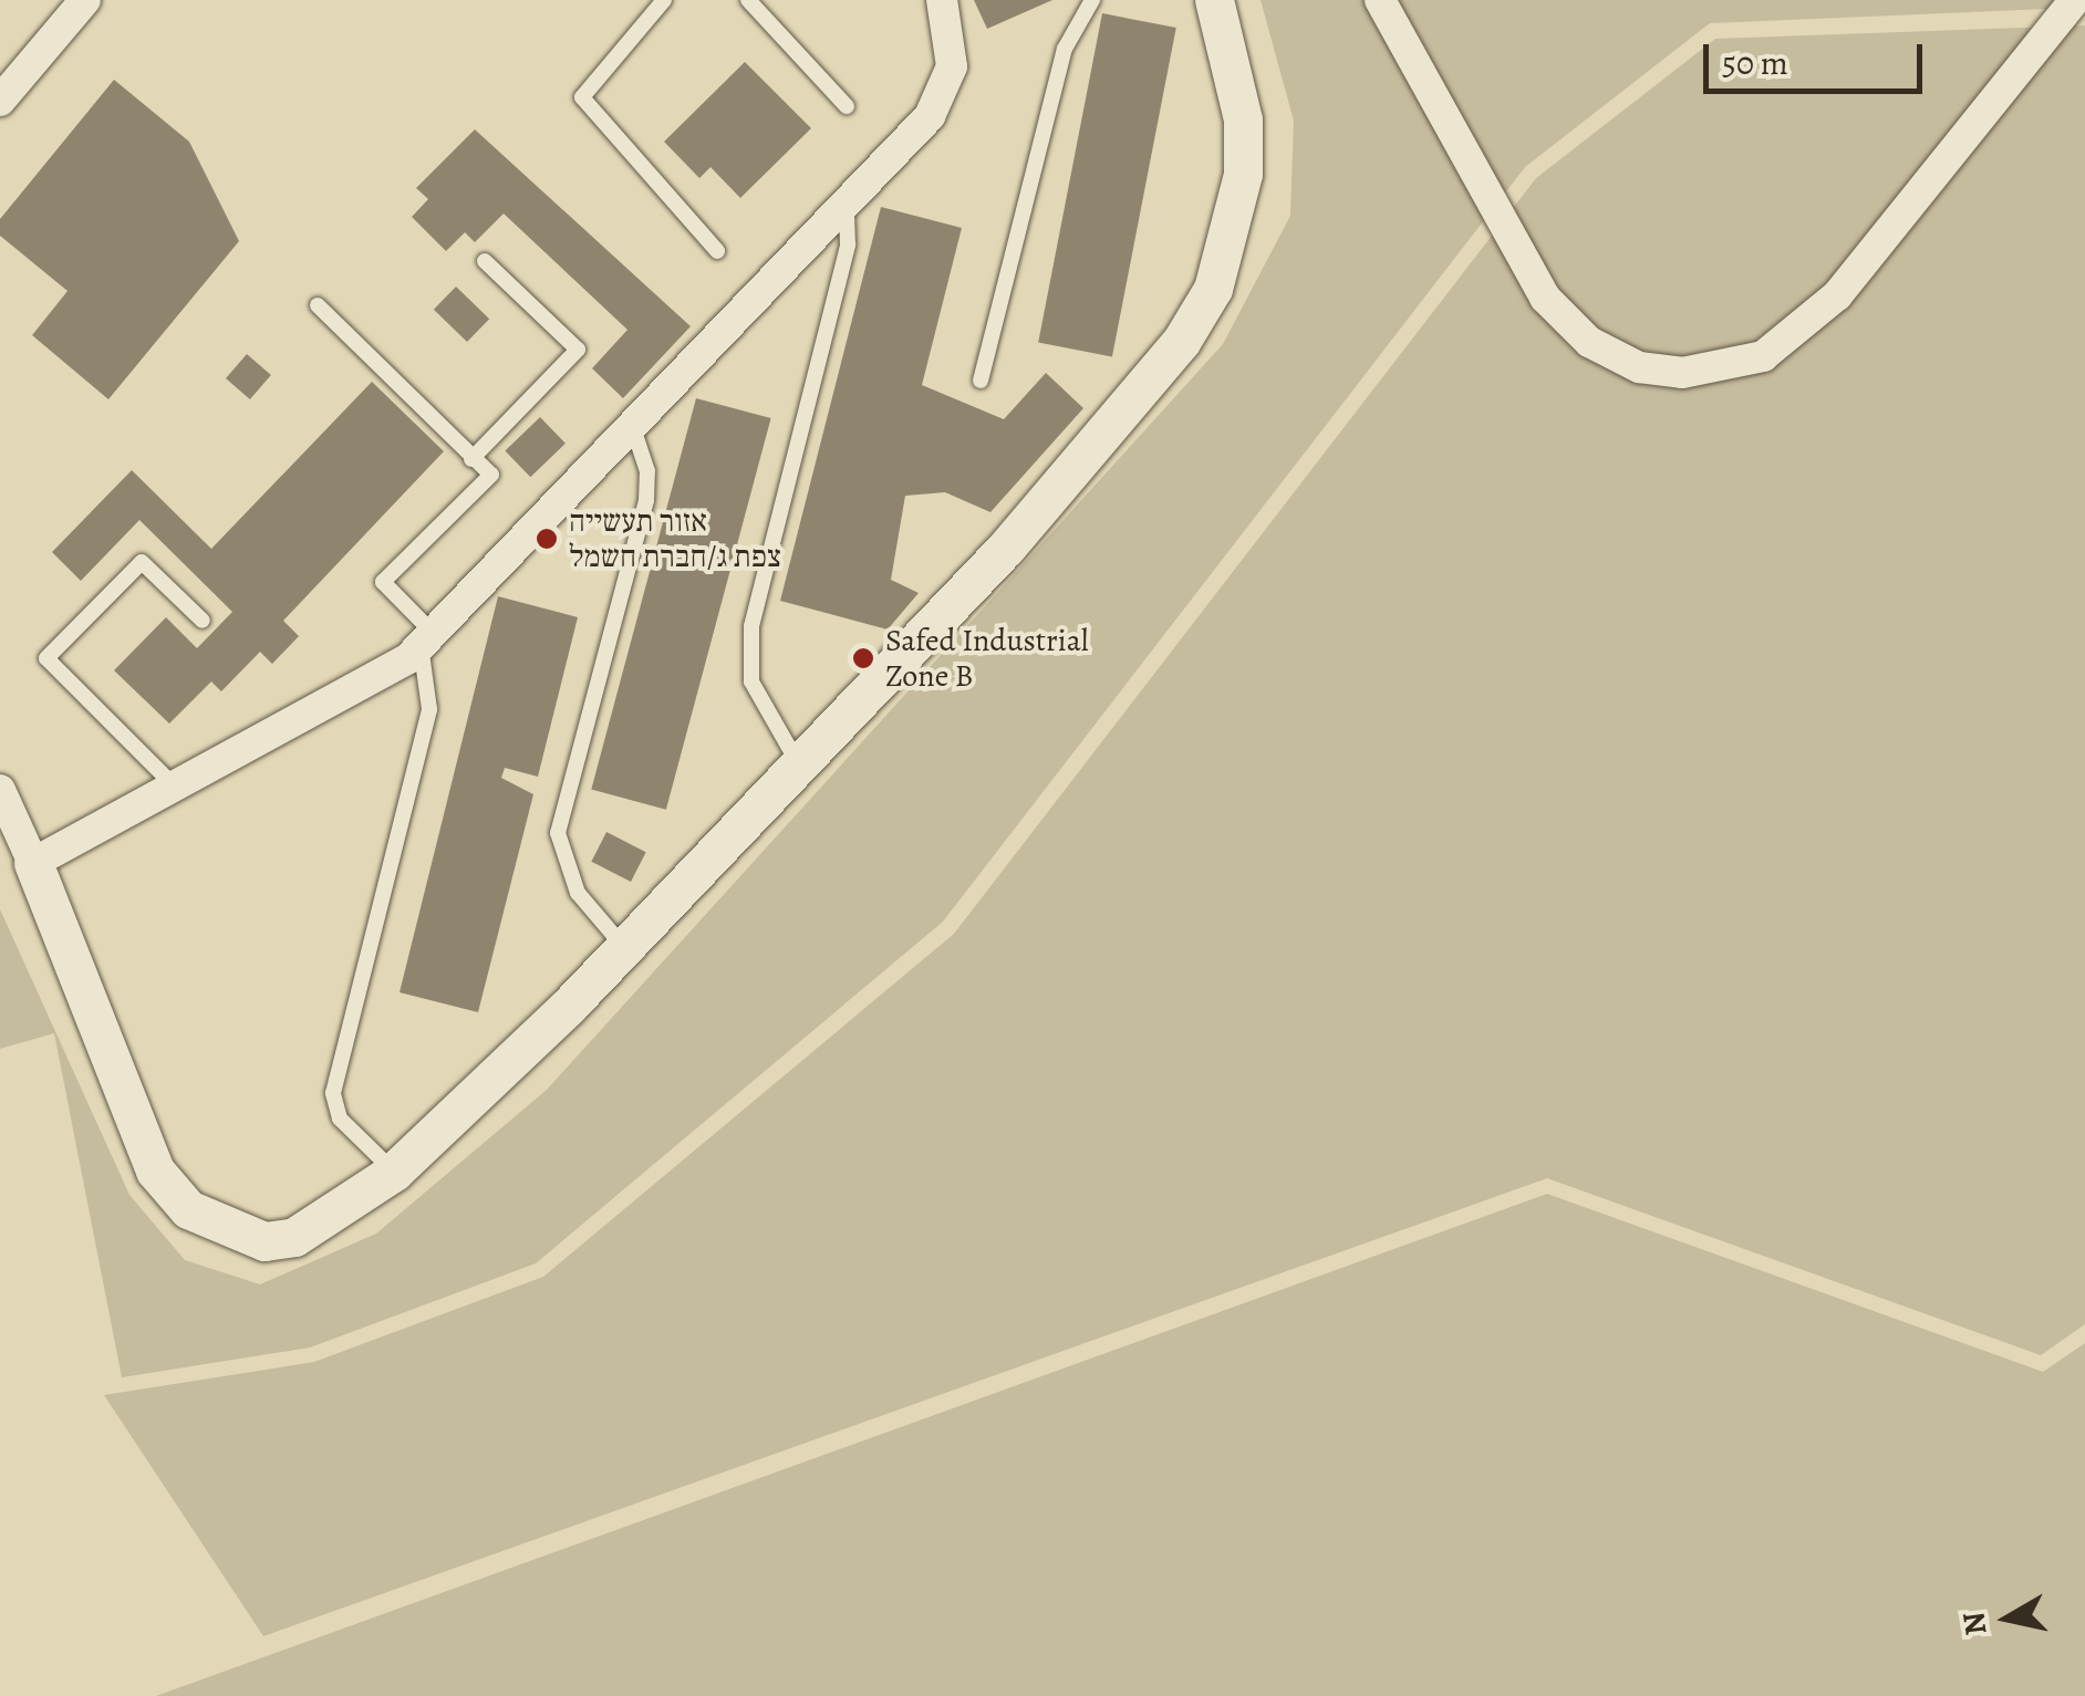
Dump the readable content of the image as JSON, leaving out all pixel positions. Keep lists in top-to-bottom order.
{
  "places": ["אזור תעשייה צפת ג/חברת חשמל", "Safed Industrial Zone B"],
  "scale_bar": "50 m",
  "north": "left"
}
